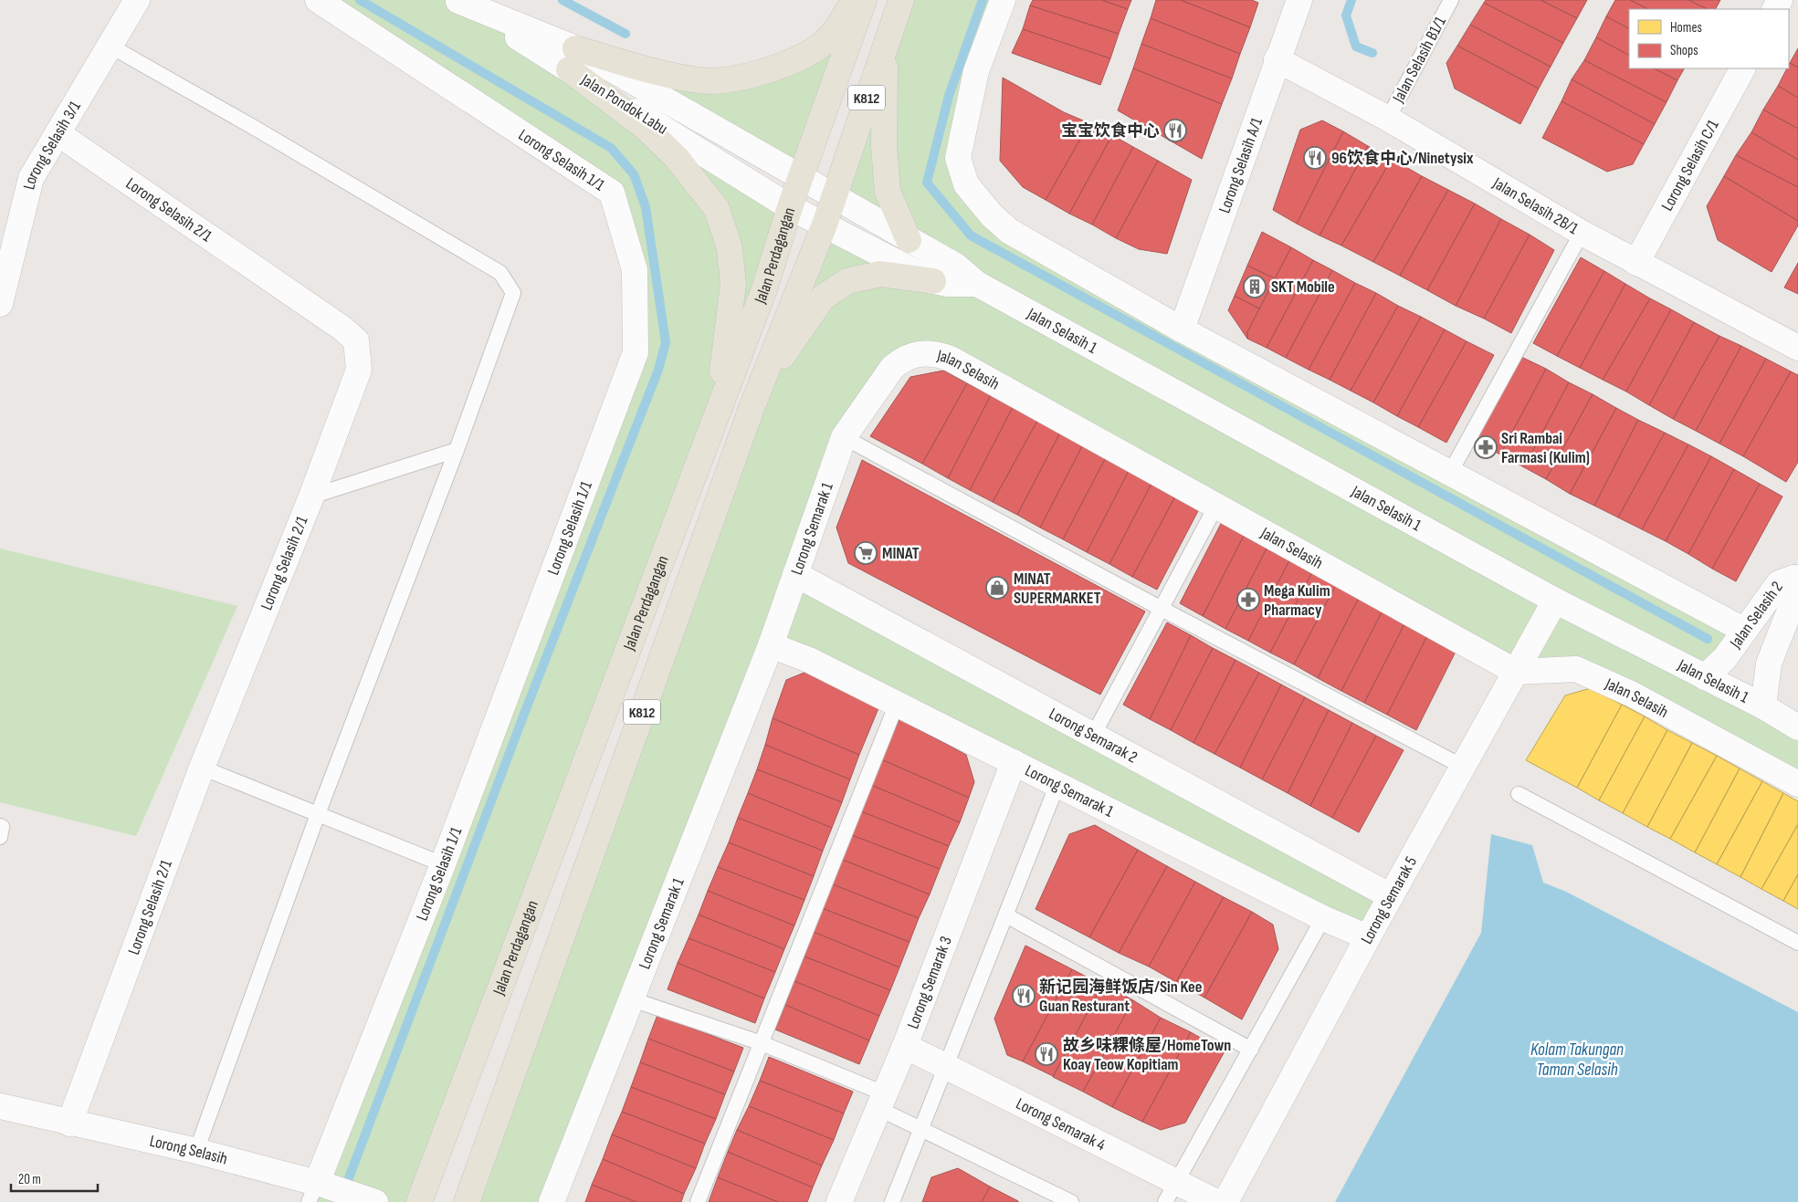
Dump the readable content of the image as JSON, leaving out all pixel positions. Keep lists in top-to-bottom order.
{
  "streets": {
    "main road": ["K812", "Jalan Perdagangan"],
    "street": [
      "Jalan Pondok Labu",
      "Lorong Selasih 3/1",
      "Lorong Selasih 1/1",
      "Lorong Selasih A/1",
      "Lorong Selasih C/1",
      "Jalan Selasih 2B/1",
      "Lorong Selasih 2/1",
      "Jalan Selasih 1",
      "Jalan Selasih",
      "Lorong Semarak 1",
      "Jalan Selasih 2",
      "Lorong Semarak 2",
      "Lorong Semarak 5",
      "Lorong Semarak 3",
      "Lorong Semarak 4",
      "Lorong Selasih"
    ],
    "lane": ["Jalan Selasih B1/1"]
  },
  "crossings": [
    ["Jalan Selasih B1/1", "Jalan Selasih 2B/1"],
    ["Jalan Pondok Labu", "Jalan Perdagangan"],
    ["Jalan Pondok Labu", "Jalan Selasih 1"],
    ["Lorong Selasih 3/1", "Lorong Selasih 2/1"],
    ["Lorong Selasih 1/1", "Lorong Selasih"],
    ["Lorong Selasih A/1", "Jalan Selasih 2B/1"],
    ["Lorong Selasih C/1", "Jalan Selasih 2B/1"],
    ["Lorong Selasih 2/1", "Lorong Selasih"],
    ["Jalan Perdagangan", "Jalan Selasih 1"],
    ["Jalan Selasih 1", "Jalan Selasih 2"],
    ["Jalan Selasih 1", "Lorong Semarak 5"],
    ["Jalan Selasih", "Lorong Semarak 1"],
    ["Jalan Selasih", "Lorong Semarak 5"],
    ["Lorong Semarak 1", "Lorong Semarak 2"],
    ["Lorong Semarak 1", "Lorong Semarak 5"],
    ["Lorong Semarak 1", "Lorong Semarak 3"],
    ["Lorong Semarak 2", "Lorong Semarak 5"],
    ["Lorong Semarak 3", "Lorong Semarak 4"]
  ],
  "water": ["Kolam Takungan Taman Selasih"],
  "places": {
    "restaurant": [
      "宝宝饮食中心",
      "96饮食中心/Ninetysix",
      "新记园海鲜饭店/Sin Kee Guan Resturant",
      "故乡味粿條屋/HomeTown Koay Teow Kopitiam"
    ],
    "building": ["SKT Mobile"],
    "pharmacy": ["Sri Rambai Farmasi (Kulim)", "Mega Kulim Pharmacy"],
    "supermarket": ["MINAT"],
    "shop": ["MINAT SUPERMARKET"]
  },
  "legend": ["Homes", "Shops"],
  "scale_bar": "20 m"
}
